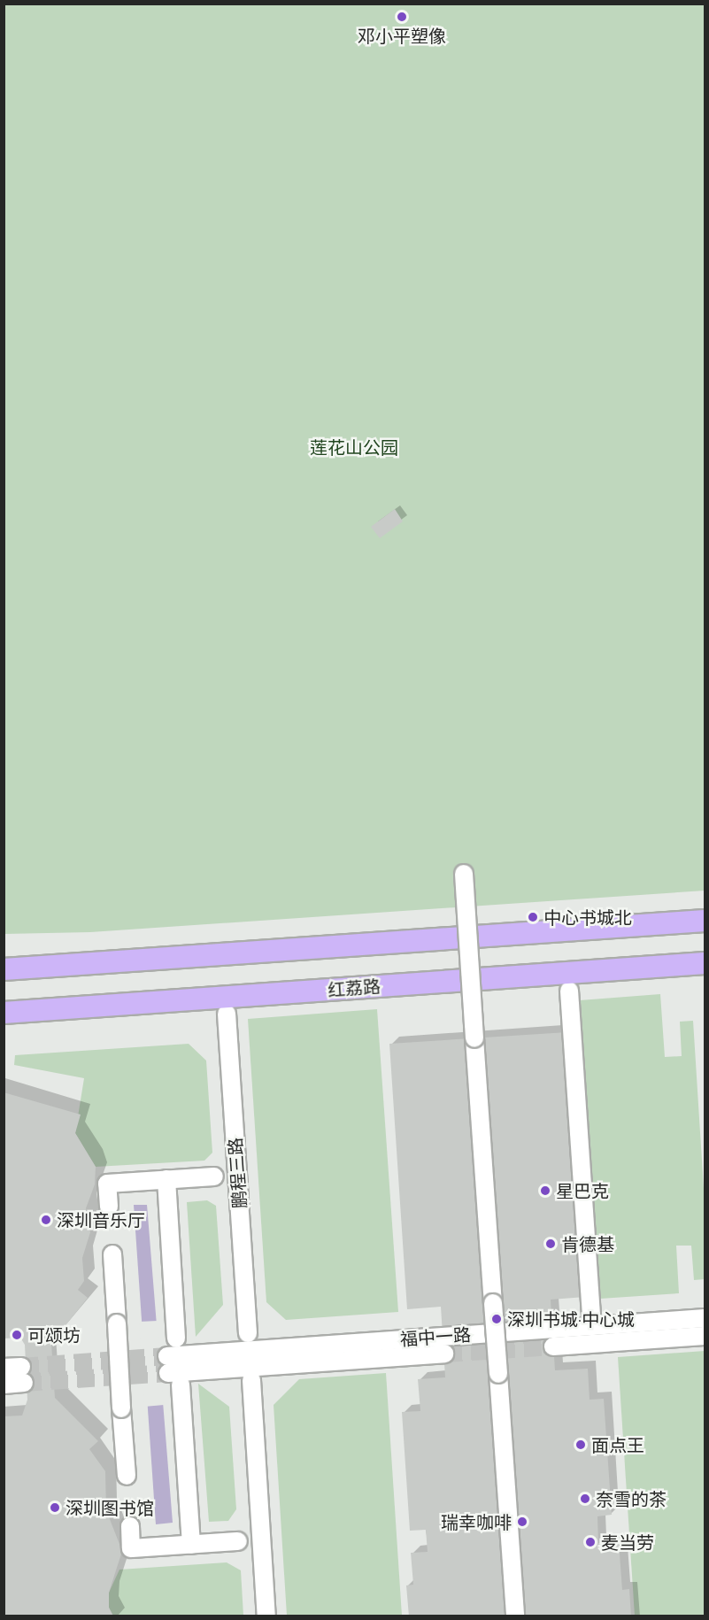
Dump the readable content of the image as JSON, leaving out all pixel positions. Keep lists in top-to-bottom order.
{
  "streets": {
    "main road": ["红荔路"],
    "street": ["鹏程三路", "福中一路"]
  },
  "parks": ["莲花山公园"],
  "places": [
    "邓小平塑像",
    "中心书城北",
    "星巴克",
    "深圳音乐厅",
    "肯德基",
    "深圳书城·中心城",
    "可颂坊",
    "面点王",
    "奈雪的茶",
    "深圳图书馆",
    "瑞幸咖啡",
    "麦当劳"
  ]
}
